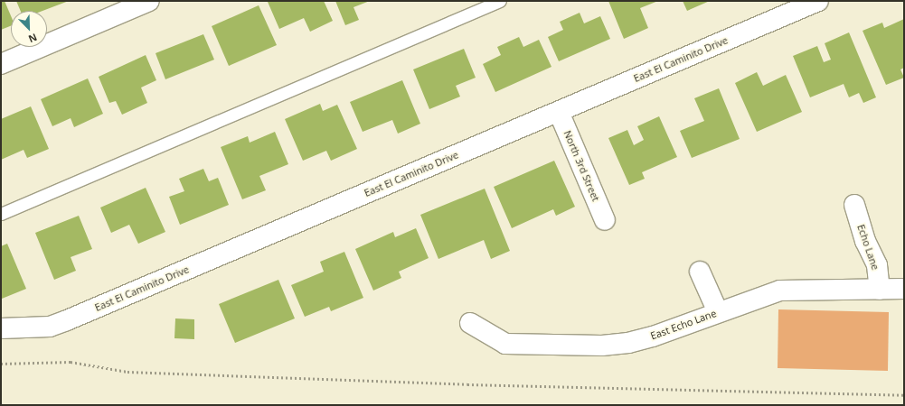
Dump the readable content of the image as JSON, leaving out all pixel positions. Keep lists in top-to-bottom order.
{
  "streets": {
    "street": [
      "East El Caminito Drive",
      "North 3rd Street",
      "Echo Lane",
      "East Echo Lane"
    ]
  },
  "crossings": [
    ["East El Caminito Drive", "North 3rd Street"],
    ["Echo Lane", "East Echo Lane"]
  ],
  "north": "bottom right"
}
